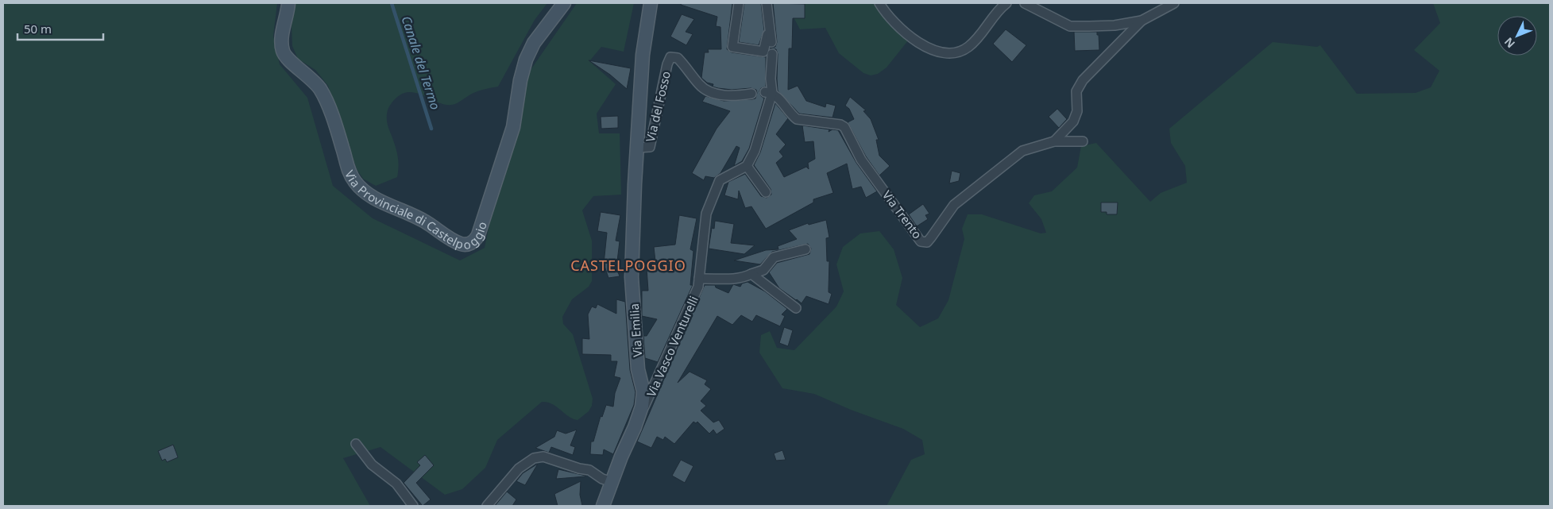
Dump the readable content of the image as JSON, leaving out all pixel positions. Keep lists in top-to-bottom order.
{
  "streets": {
    "main road": ["Via Provinciale di Castelpoggio", "Via Emilia"],
    "street": ["Via del Fosso", "Via Trento", "Via Vasco Venturelli"]
  },
  "crossings": [
    ["Via del Fosso", "Via Emilia"],
    ["Via Emilia", "Via Vasco Venturelli"]
  ],
  "districts": ["CASTELPOGGIO"],
  "water": ["Canale del Termo"],
  "scale_bar": "50 m",
  "north": "bottom left"
}
